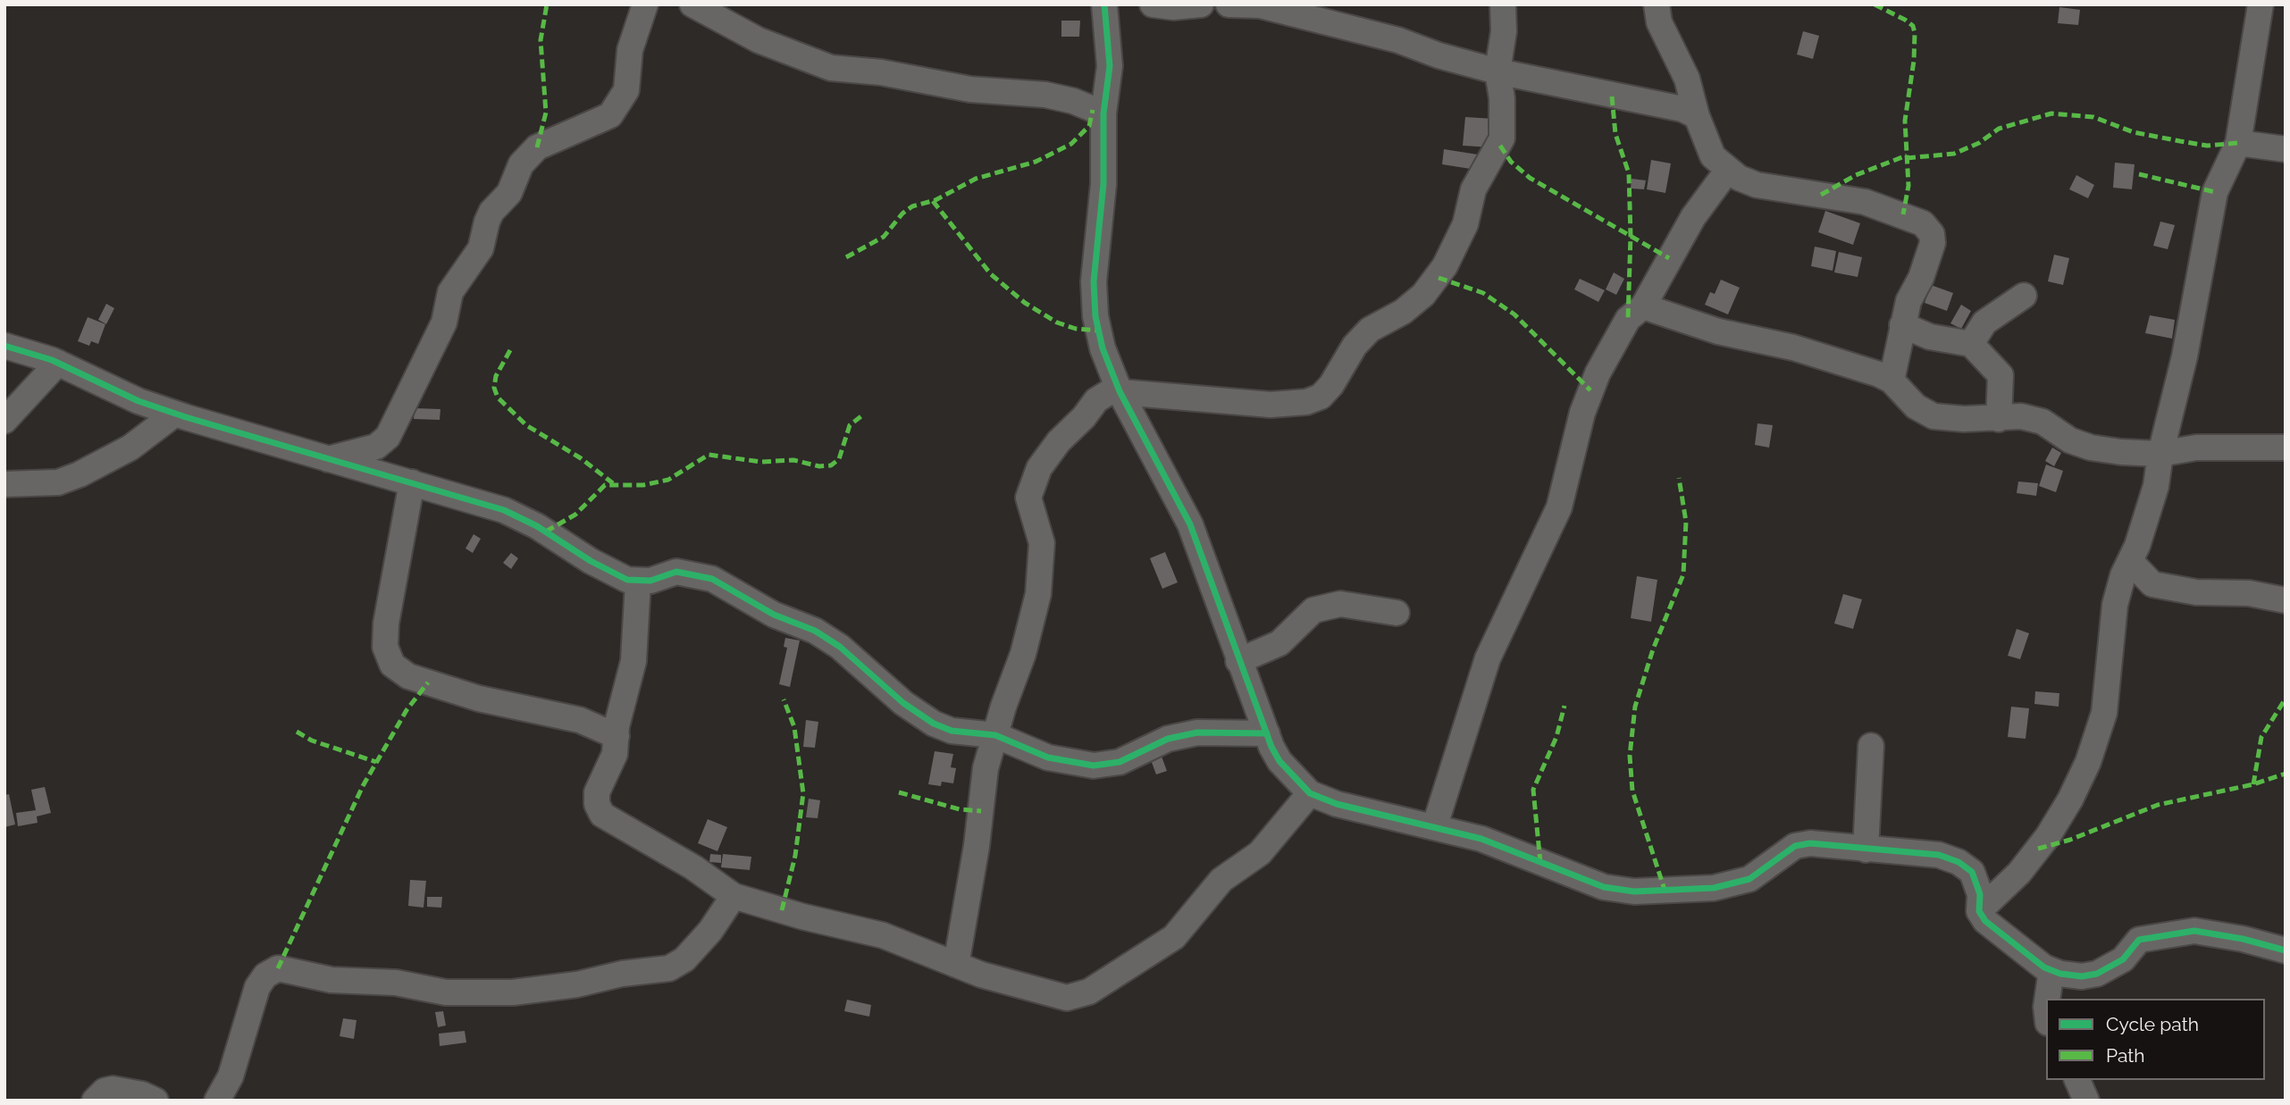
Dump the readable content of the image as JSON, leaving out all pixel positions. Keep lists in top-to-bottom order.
{
  "legend": ["Cycle path", "Path"]
}
